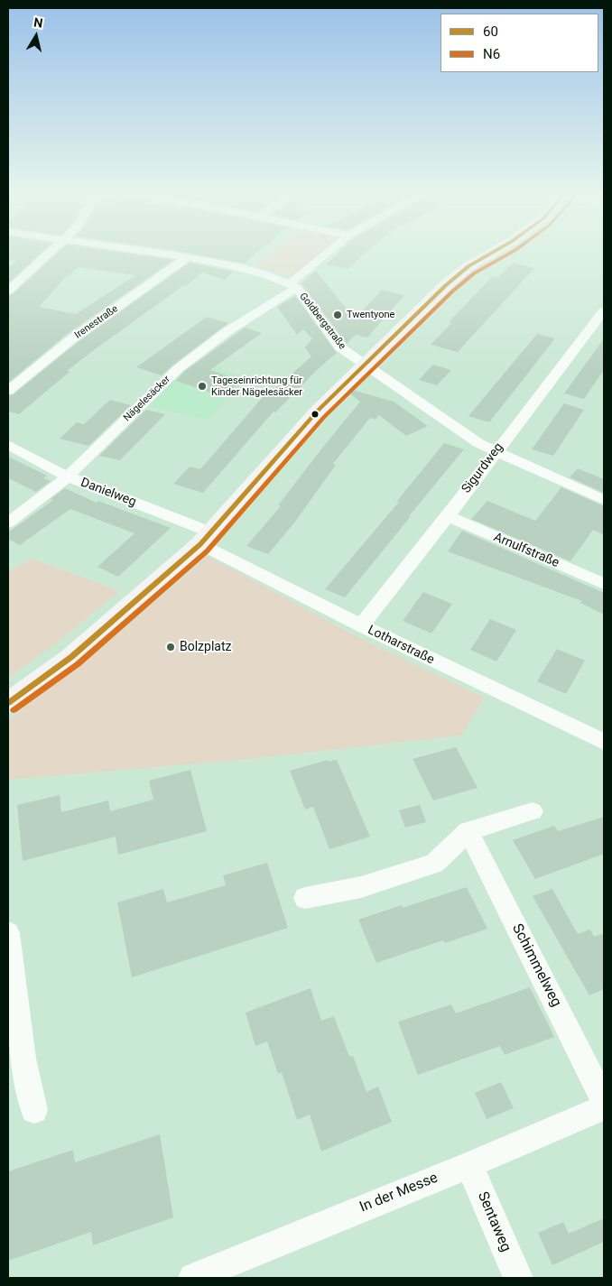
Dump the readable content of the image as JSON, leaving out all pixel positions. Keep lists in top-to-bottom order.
{
  "streets": {
    "street": [
      "Goldbergstraße",
      "Irenestraße",
      "Nägelesäcker",
      "Sigurdweg",
      "Danielweg",
      "Arnulfstraße",
      "Lotharstraße",
      "Schimmelweg",
      "In der Messe",
      "Sentaweg"
    ]
  },
  "crossings": [
    ["Goldbergstraße", "Irenestraße"],
    ["Goldbergstraße", "Nägelesäcker"],
    ["Goldbergstraße", "Sigurdweg"],
    ["Nägelesäcker", "Danielweg"],
    ["Sigurdweg", "Arnulfstraße"],
    ["Sigurdweg", "Lotharstraße"],
    ["Danielweg", "Lotharstraße"],
    ["In der Messe", "Sentaweg"]
  ],
  "places": ["Twentyone", "Tageseinrichtung für Kinder Nägelesäcker", "Bolzplatz"],
  "lines": ["transit line 60", "transit line N6"],
  "legend": ["60", "N6"],
  "north": "top"
}
